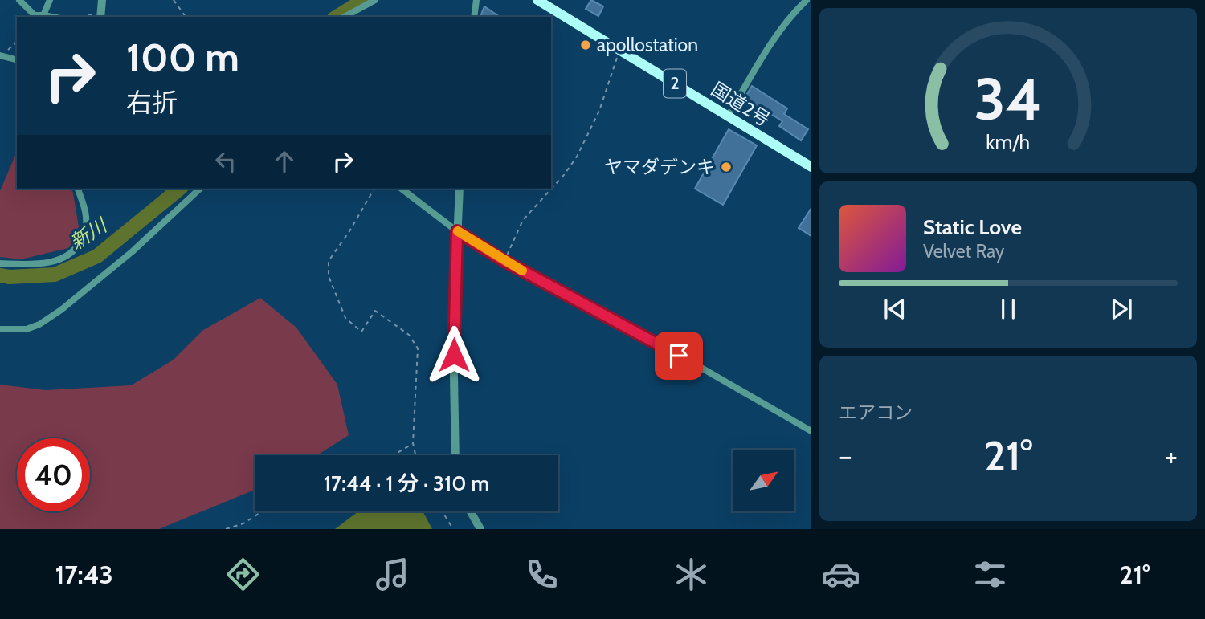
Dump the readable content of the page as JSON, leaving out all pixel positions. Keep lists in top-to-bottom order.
{
  "streets": {
    "highway": ["2", "国道2号"]
  },
  "water": ["新川"],
  "places": ["apollostation", "ヤマダデンキ"],
  "north": "top right",
  "page": {
    "turn": ["100 m", "右折"],
    "song": ["Static Love", "Velvet Ray"],
    "tile": "エアコン",
    "heat": ["−", "21°", "+"],
    "limit": "40",
    "trip": "17:44 · 1 分 · 310 m",
    "tabs": ["17:43", "21°"],
    "gauge": ["34", "km/h"]
  }
}
